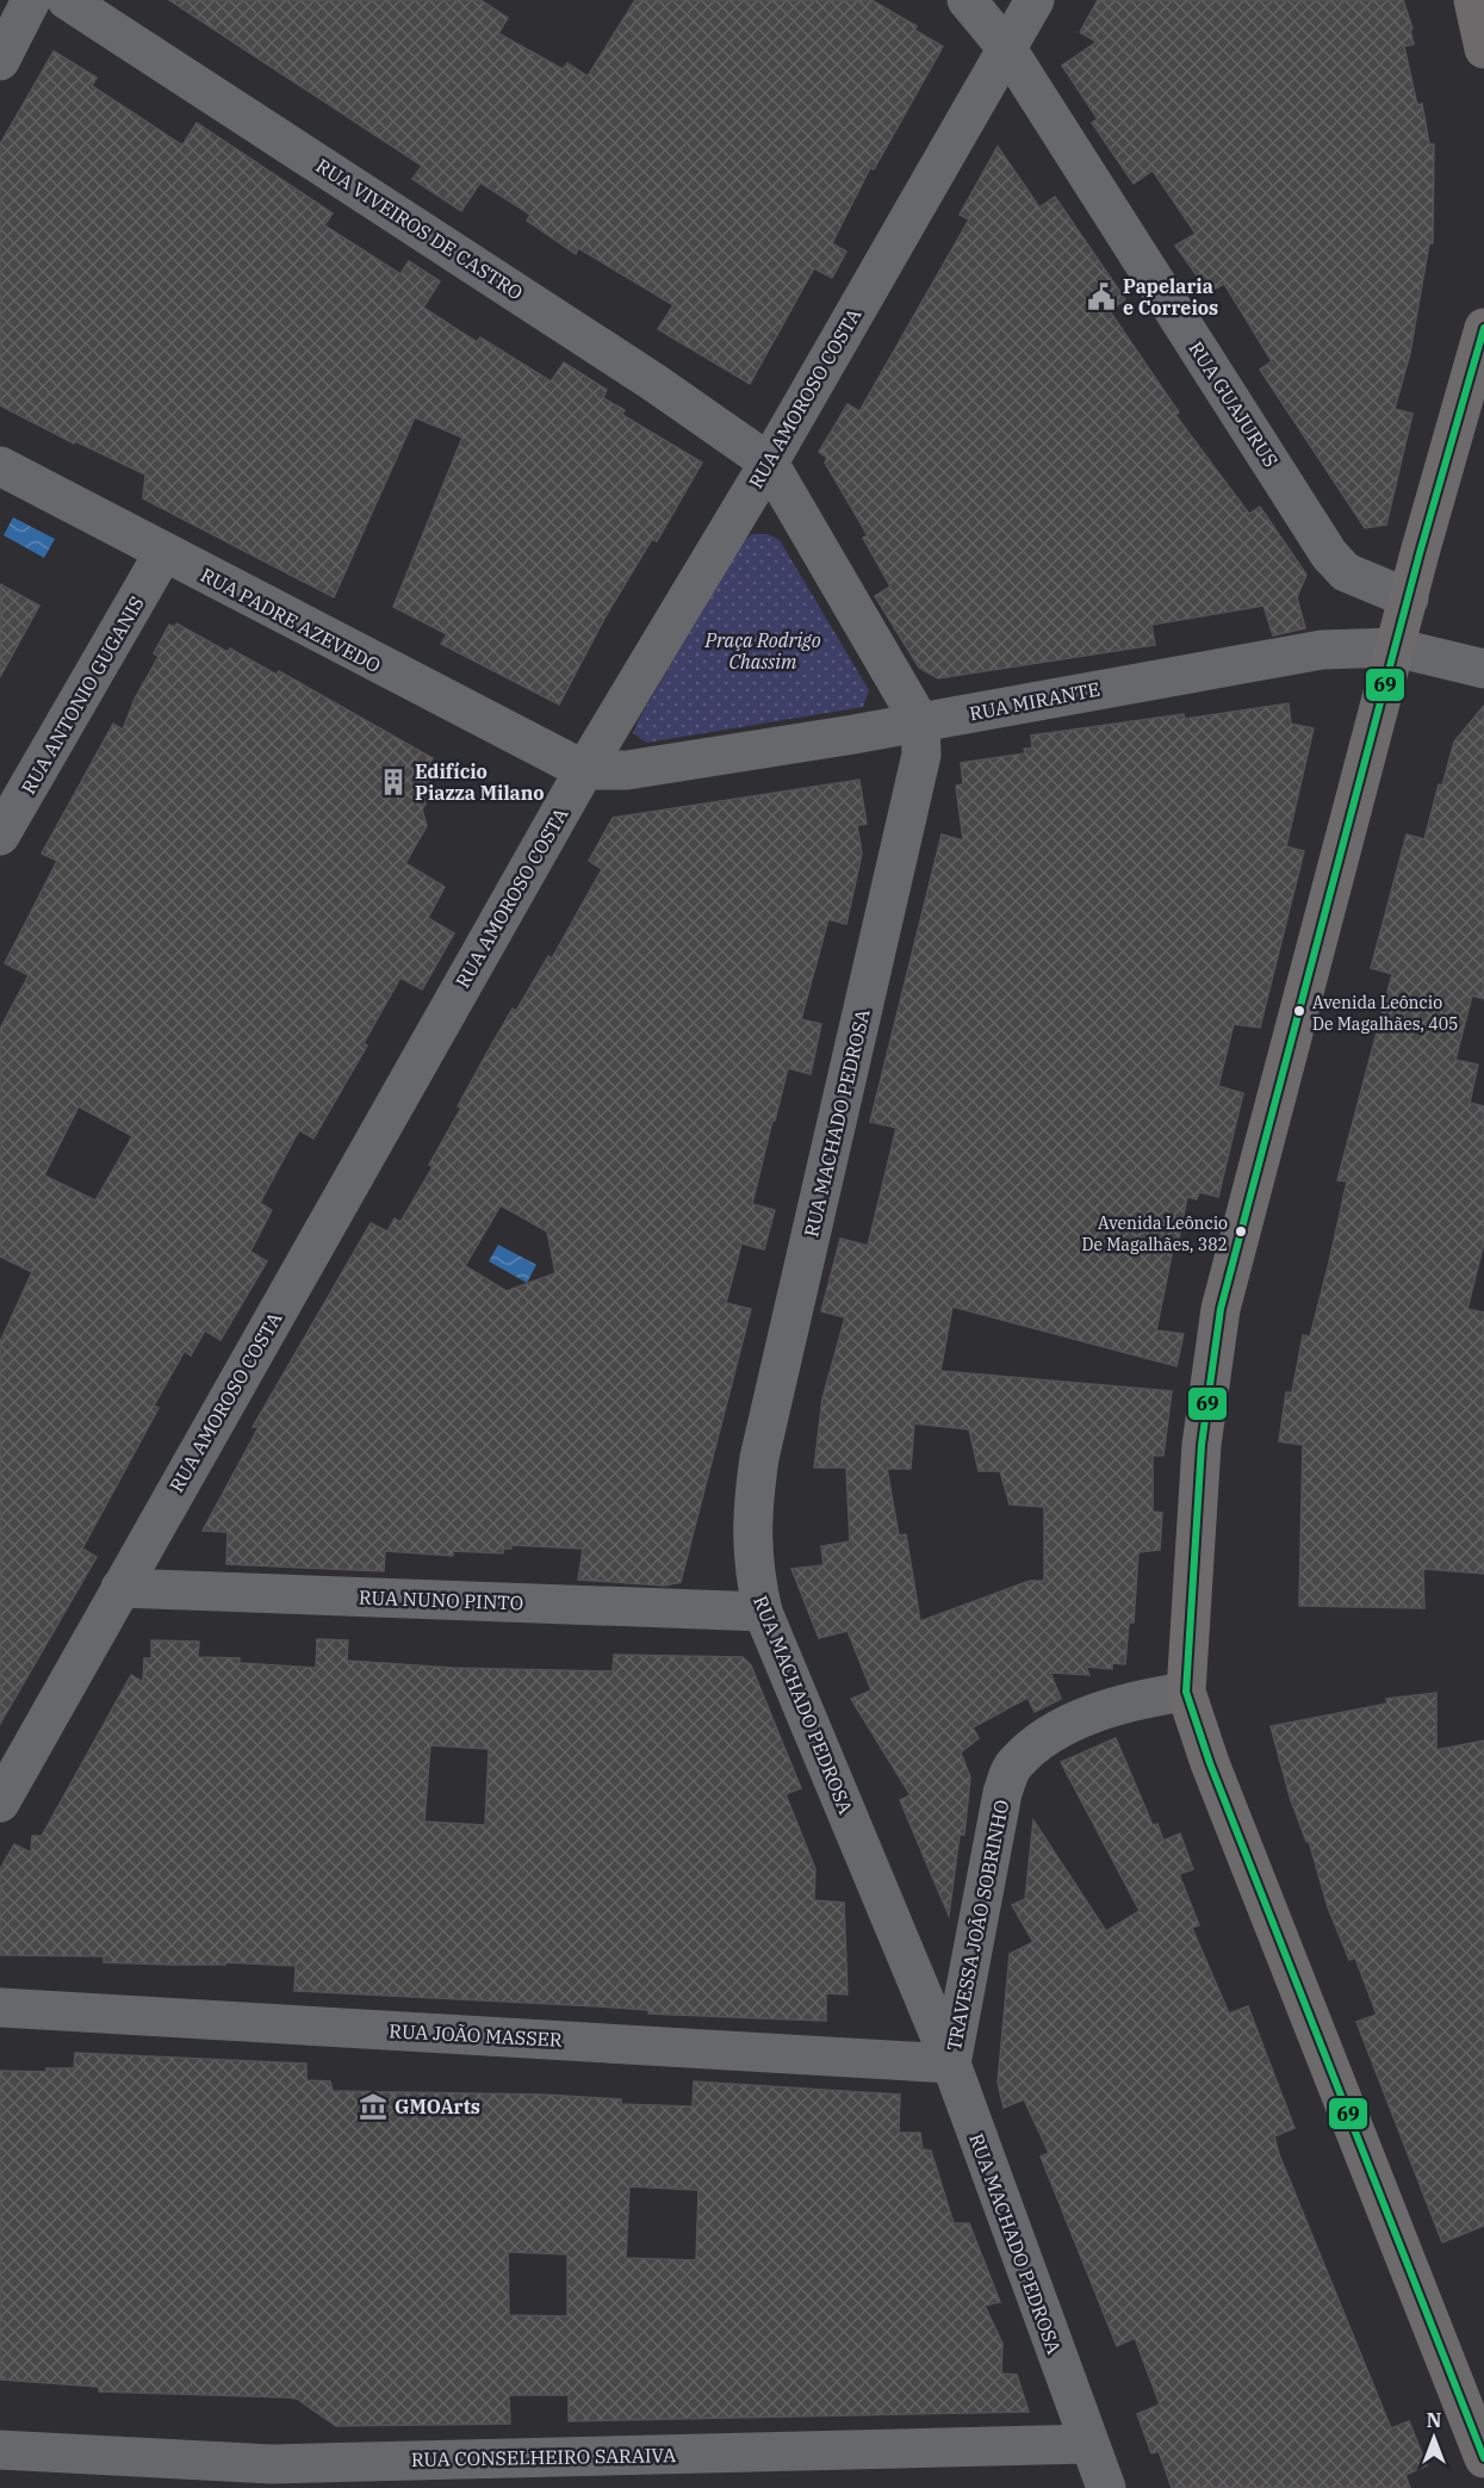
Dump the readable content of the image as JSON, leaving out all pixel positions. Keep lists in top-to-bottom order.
{
  "streets": {
    "street": [
      "RUA VIVEIROS DE CASTRO",
      "RUA AMOROSO COSTA",
      "RUA GUAJURUS",
      "RUA PADRE AZEVEDO",
      "RUA ANTONIO GUGANIS",
      "RUA MIRANTE",
      "RUA MACHADO PEDROSA",
      "RUA NUNO PINTO",
      "TRAVESSA JOÃO SOBRINHO",
      "RUA JOÃO MASSER",
      "RUA CONSELHEIRO SARAIVA"
    ]
  },
  "crossings": [
    ["RUA VIVEIROS DE CASTRO", "RUA AMOROSO COSTA"],
    ["RUA AMOROSO COSTA", "RUA GUAJURUS"],
    ["RUA AMOROSO COSTA", "RUA PADRE AZEVEDO"],
    ["RUA AMOROSO COSTA", "RUA MIRANTE"],
    ["RUA AMOROSO COSTA", "RUA NUNO PINTO"],
    ["RUA PADRE AZEVEDO", "RUA ANTONIO GUGANIS"],
    ["RUA PADRE AZEVEDO", "RUA MIRANTE"],
    ["RUA MIRANTE", "RUA MACHADO PEDROSA"],
    ["RUA MACHADO PEDROSA", "RUA NUNO PINTO"],
    ["RUA MACHADO PEDROSA", "TRAVESSA JOÃO SOBRINHO"],
    ["RUA MACHADO PEDROSA", "RUA JOÃO MASSER"],
    ["RUA MACHADO PEDROSA", "RUA CONSELHEIRO SARAIVA"],
    ["TRAVESSA JOÃO SOBRINHO", "RUA JOÃO MASSER"]
  ],
  "parks": ["Praça Rodrigo Chassim"],
  "places": {
    "public building": ["Papelaria e Correios"],
    "building": ["Edifício Piazza Milano"],
    "other": ["Avenida Leôncio De Magalhães, 405", "Avenida Leôncio De Magalhães, 382"],
    "museum": ["GMOArts"]
  },
  "lines": ["transit line 69"],
  "north": "top"
}
